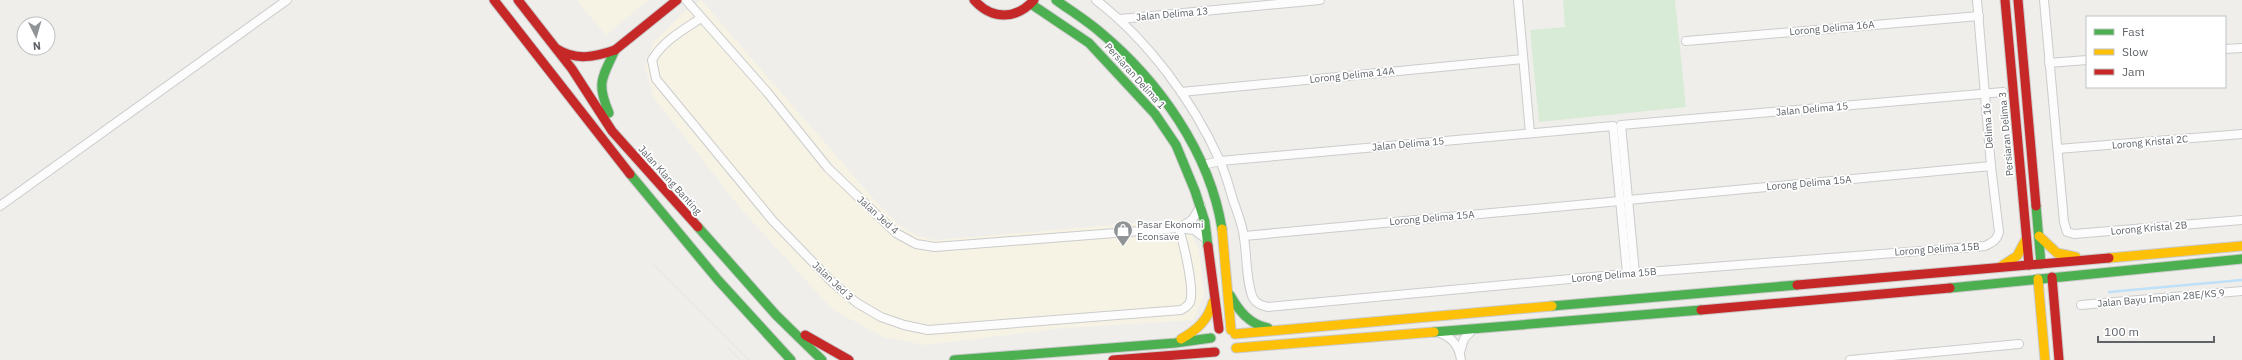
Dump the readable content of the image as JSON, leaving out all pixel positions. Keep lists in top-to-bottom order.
{
  "streets": {
    "main road": ["Persiaran Delima 1", "Persiaran Delima 3", "Jalan Klang Banting"],
    "street": [
      "Jalan Delima 13",
      "Lorong Delima 16A",
      "Lorong Delima 14A",
      "Jalan Delima 15",
      "Delima 16",
      "Lorong Kristal 2C",
      "Lorong Delima 15A",
      "Jalan Jed 4",
      "Lorong Kristal 2B",
      "Lorong Delima 15B",
      "Jalan Jed 3",
      "Jalan Bayu Impian 28E/KS 9"
    ]
  },
  "crossings": [
    ["Lorong Delima 16A", "Delima 16"],
    ["Persiaran Delima 1", "Jalan Delima 15"],
    ["Persiaran Delima 1", "Jalan Jed 4"],
    ["Jalan Delima 15", "Delima 16"],
    ["Delima 16", "Lorong Delima 15A"],
    ["Delima 16", "Lorong Delima 15B"],
    ["Lorong Kristal 2C", "Lorong Kristal 2B"],
    ["Lorong Delima 15A", "Lorong Delima 15B"],
    ["Jalan Jed 4", "Jalan Jed 3"]
  ],
  "places": {
    "shop": ["Pasar Ekonomi Econsave"]
  },
  "legend": ["Fast", "Slow", "Jam"],
  "scale_bar": "100 m",
  "north": "bottom"
}
